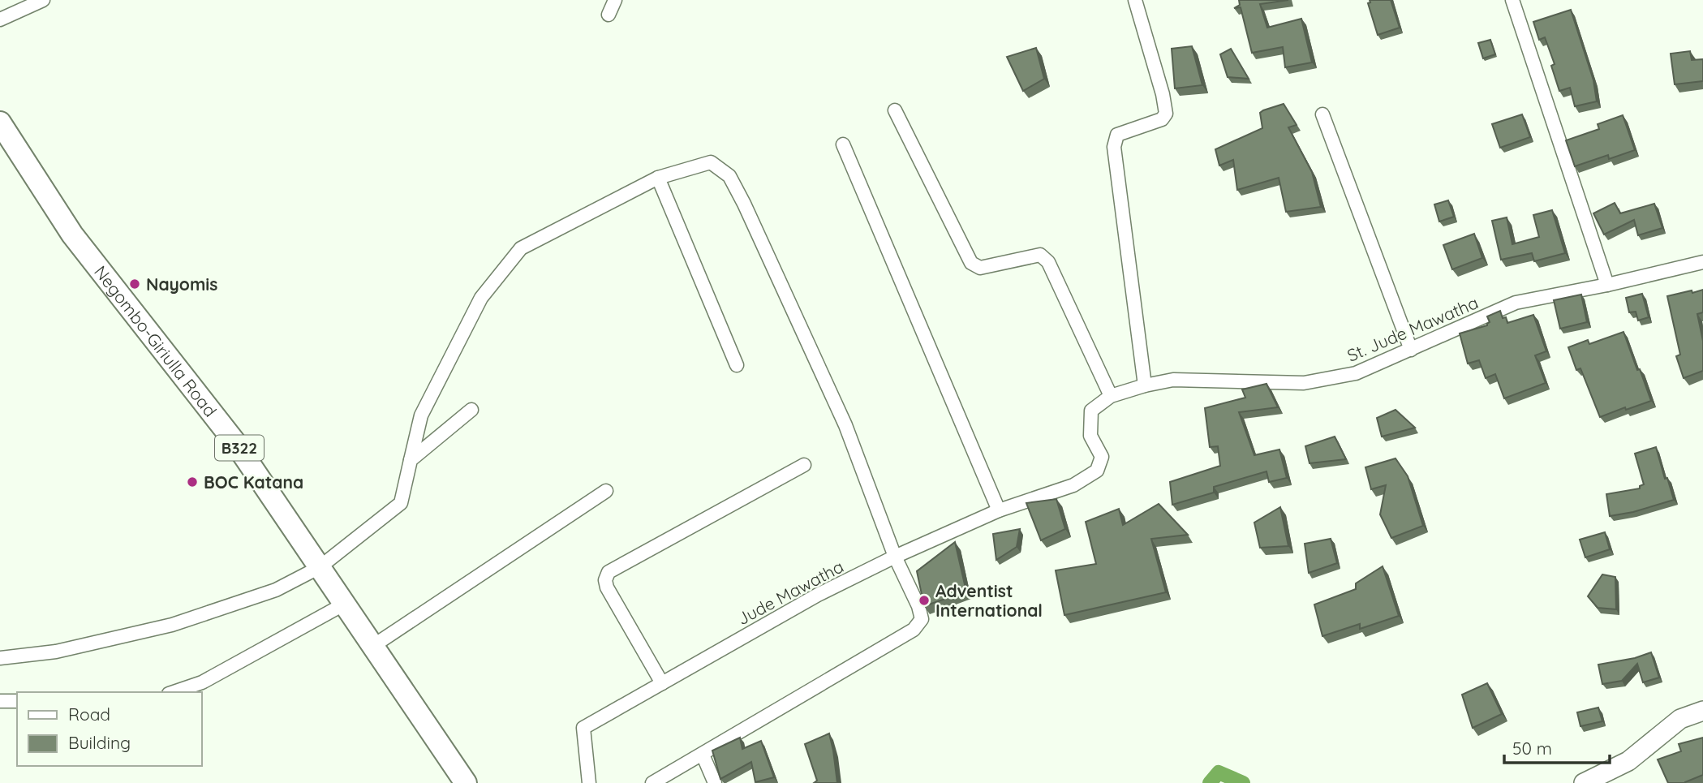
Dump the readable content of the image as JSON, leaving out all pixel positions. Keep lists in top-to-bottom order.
{
  "streets": {
    "main road": ["Negombo-Giriulla Road", "B322"],
    "street": ["St. Jude Mawatha", "Jude Mawatha"]
  },
  "crossings": [
    ["St. Jude Mawatha", "Jude Mawatha"]
  ],
  "places": ["Nayomis", "BOC Katana", "Adventist International"],
  "legend": ["Road", "Building"],
  "scale_bar": "50 m"
}
